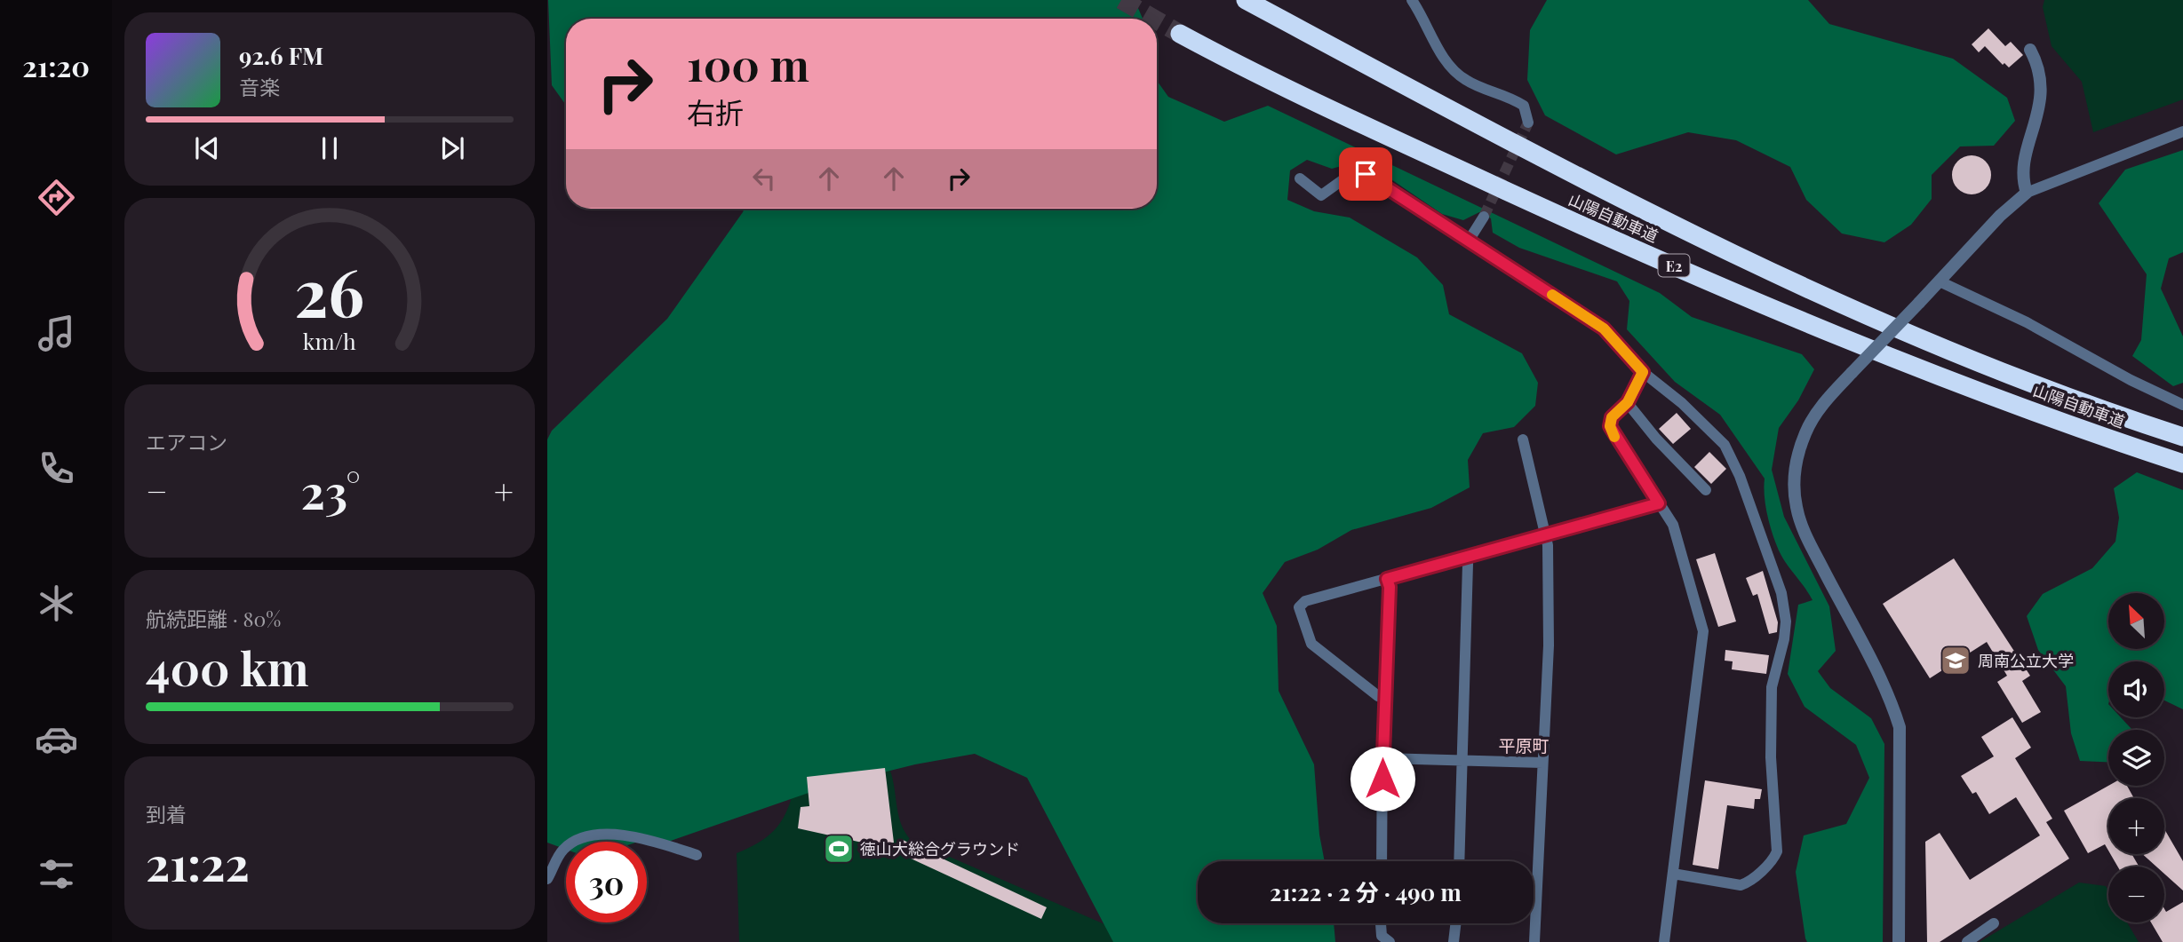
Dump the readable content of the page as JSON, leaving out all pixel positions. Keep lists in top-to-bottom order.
{
  "streets": {
    "highway": ["山陽自動車道", "E2"]
  },
  "districts": ["平原町"],
  "places": {
    "school or university": ["周南公立大学"],
    "sports": ["徳山大総合グラウンド"]
  },
  "north": "top left",
  "page": {
    "tabs": "21:20",
    "turn": ["100 m", "右折"],
    "song": ["92.6 FM", "音楽"],
    "tile": [
      "エアコン",
      ["航続距離 · 80%", "400 km"],
      ["到着", "21:22"]
    ],
    "heat": ["−", "23°", "+"],
    "map_buttons": ["+", "−"],
    "limit": "30",
    "trip": "21:22 · 2 分 · 490 m",
    "gauge": ["26", "km/h"]
  }
}
